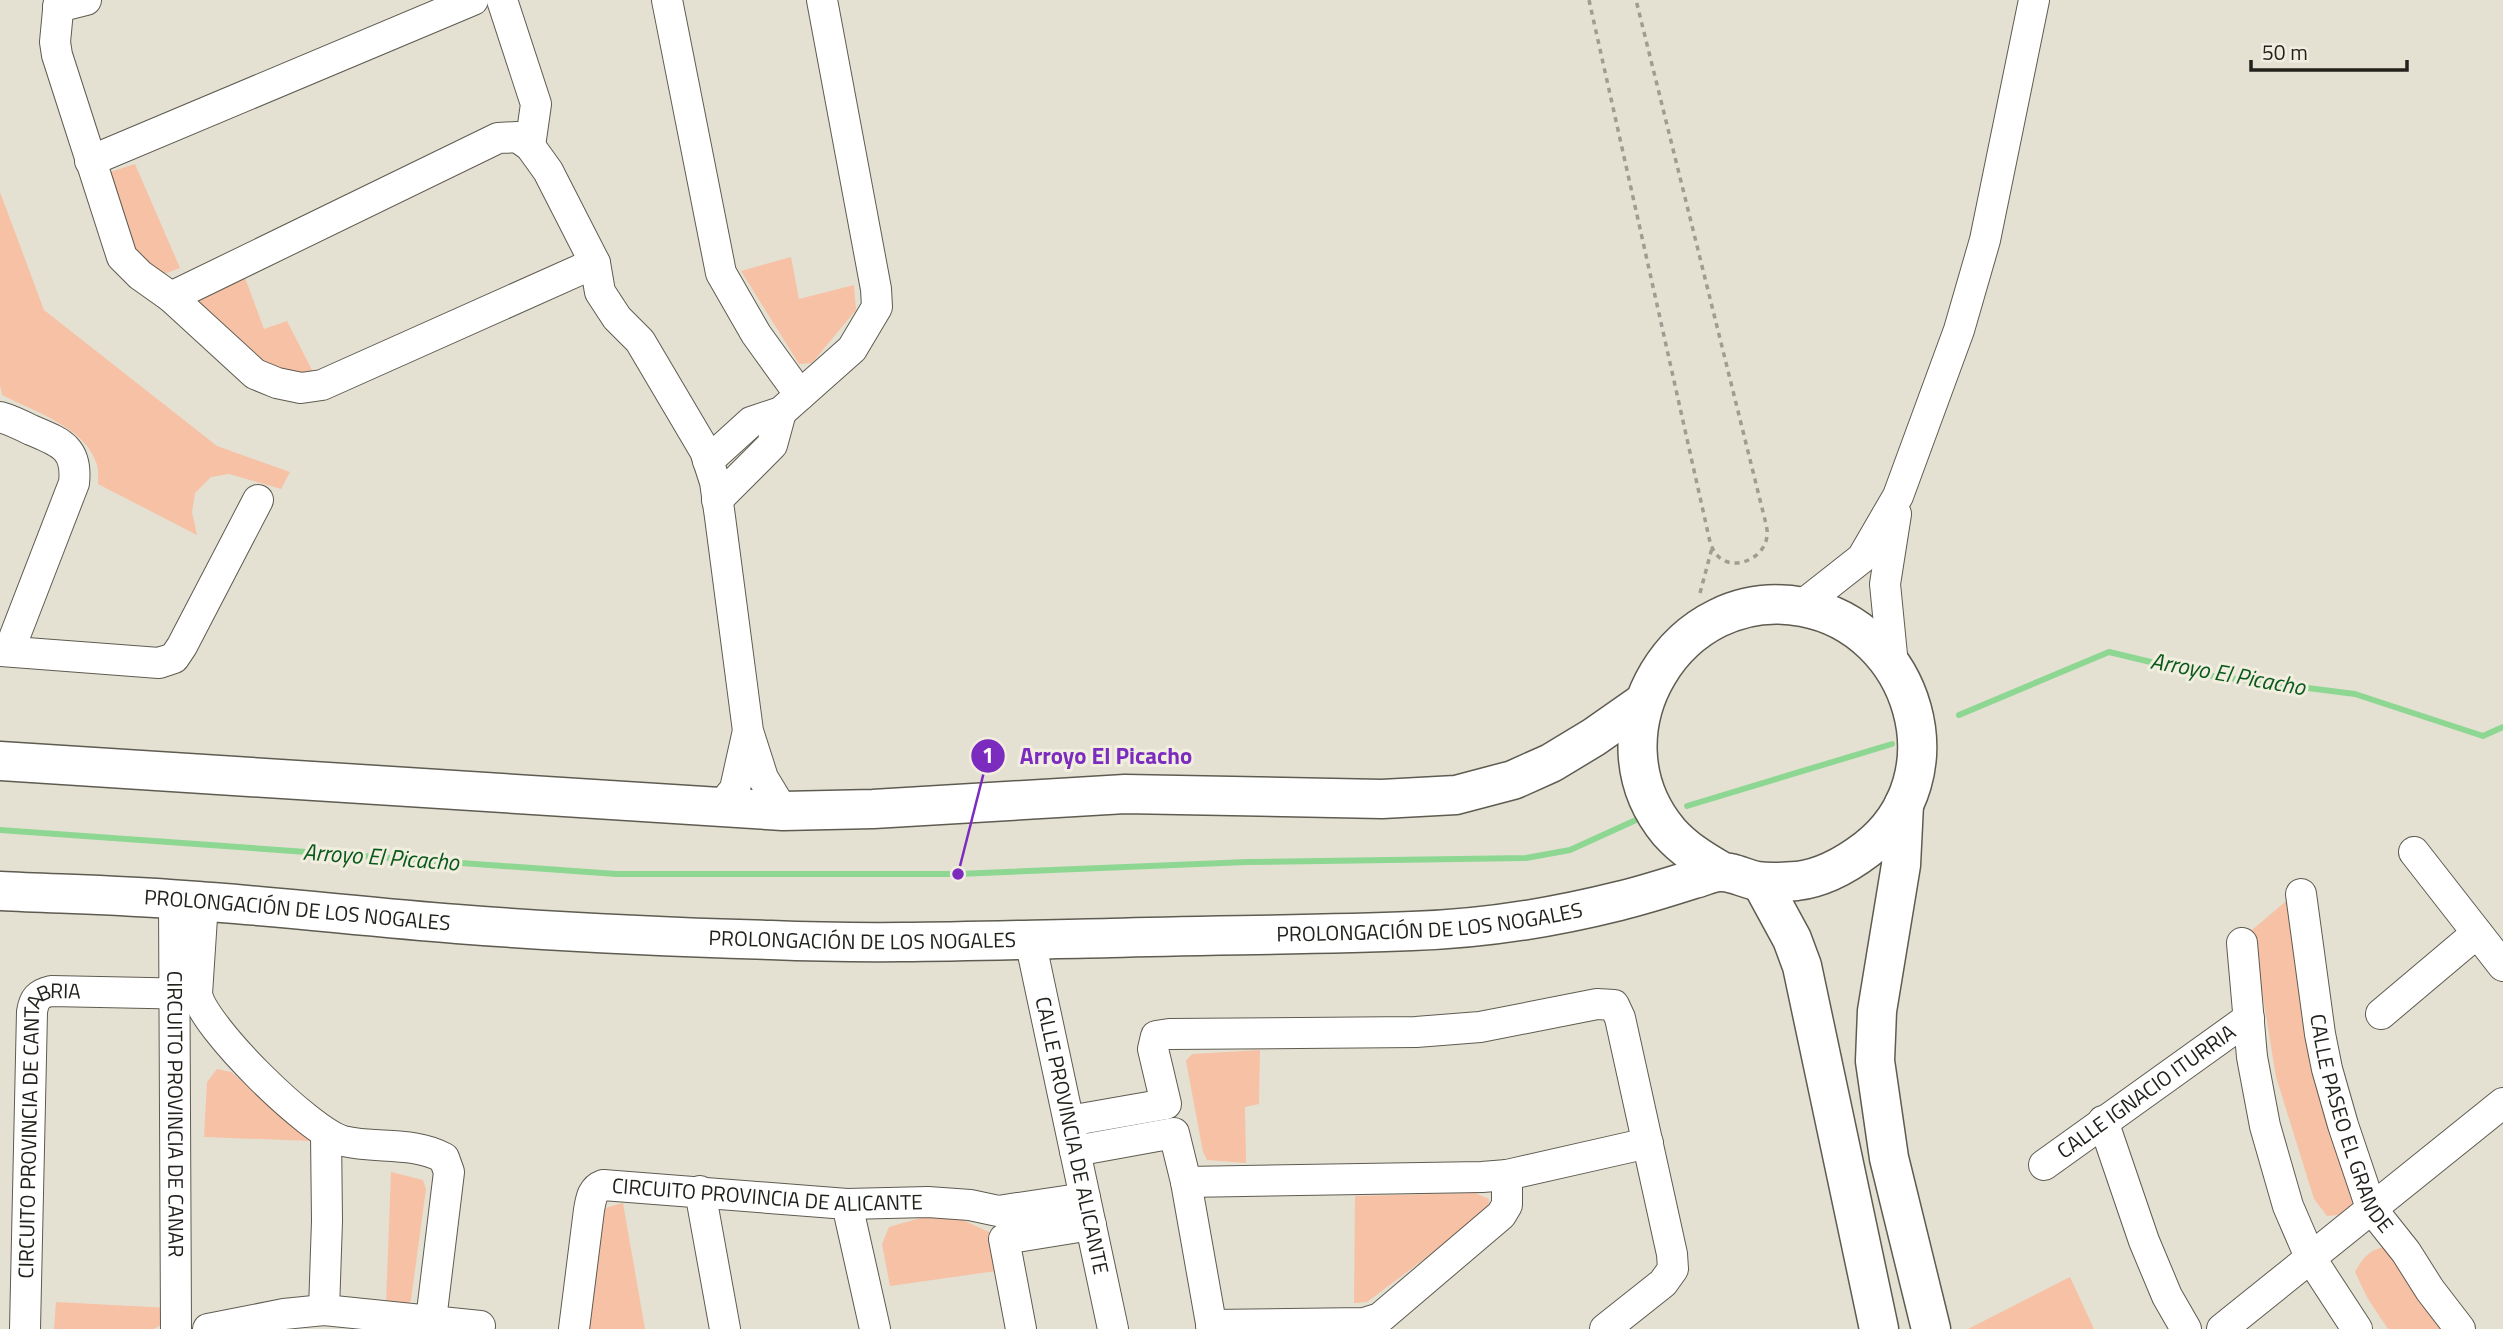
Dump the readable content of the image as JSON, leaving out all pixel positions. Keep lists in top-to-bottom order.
{
  "streets": {
    "main road": ["PROLONGACIÓN DE LOS NOGALES"],
    "street": [
      "CALLE IGNACIO ITURRIA",
      "CIRCUITO PROVINCIA DE CANAR",
      "CALLE PASEO EL GRANDE",
      "CALLE PROVINCIA DE ALICANTE",
      "CIRCUITO PROVINCIA DE CANTABRIA",
      "CIRCUITO PROVINCIA DE ALICANTE"
    ]
  },
  "crossings": [
    ["PROLONGACIÓN DE LOS NOGALES", "CIRCUITO PROVINCIA DE CANAR"],
    ["PROLONGACIÓN DE LOS NOGALES", "CALLE PROVINCIA DE ALICANTE"],
    ["CIRCUITO PROVINCIA DE CANAR", "CIRCUITO PROVINCIA DE CANTABRIA"],
    ["CALLE PROVINCIA DE ALICANTE", "CIRCUITO PROVINCIA DE ALICANTE"]
  ],
  "water": ["Arroyo El Picacho"],
  "places": ["Arroyo El Picacho"],
  "scale_bar": "50 m"
}
